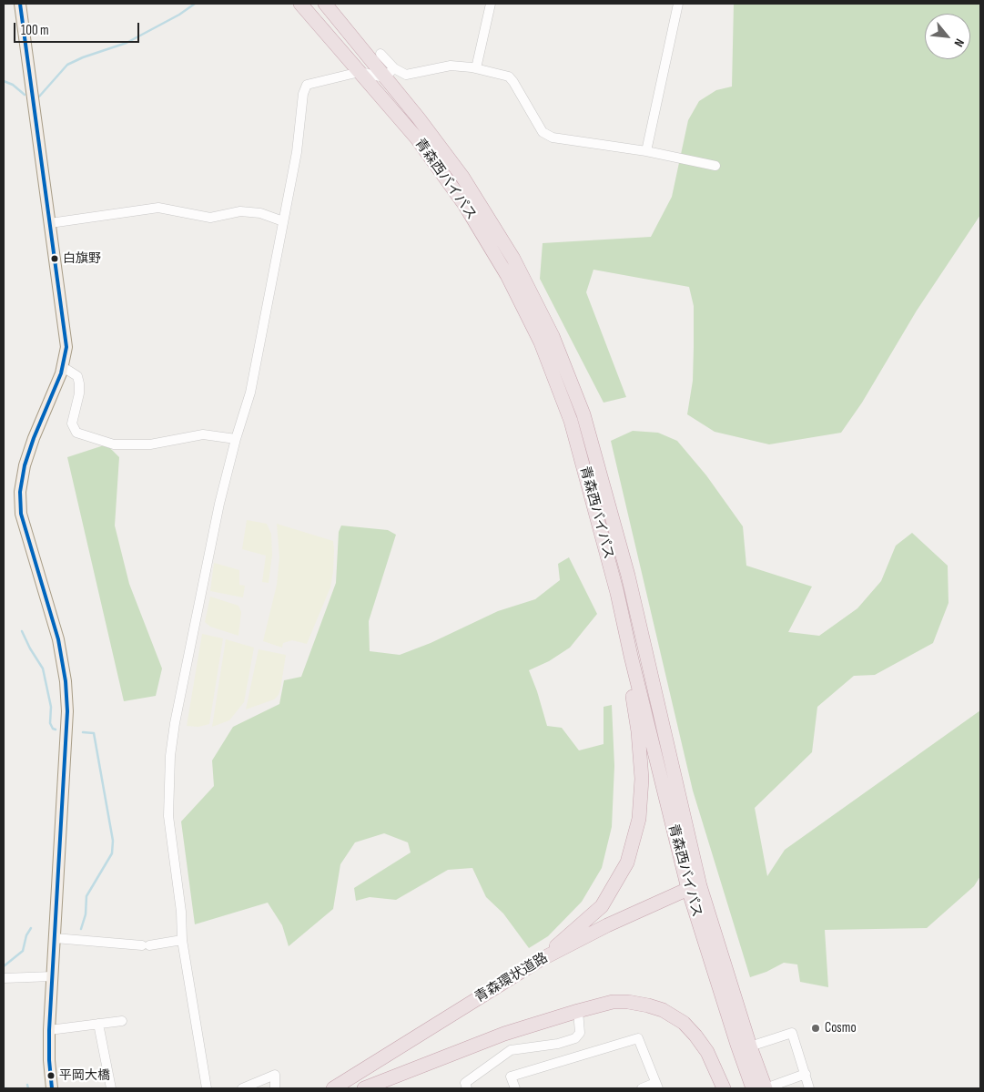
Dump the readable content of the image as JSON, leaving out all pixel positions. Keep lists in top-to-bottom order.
{
  "streets": {
    "highway": ["青森西バイパス", "青森環状道路"]
  },
  "crossings": [
    ["青森西バイパス", "青森環状道路"]
  ],
  "places": ["白旗野", "Cosmo", "平岡大橋"],
  "scale_bar": "100 m",
  "north": "bottom right"
}
